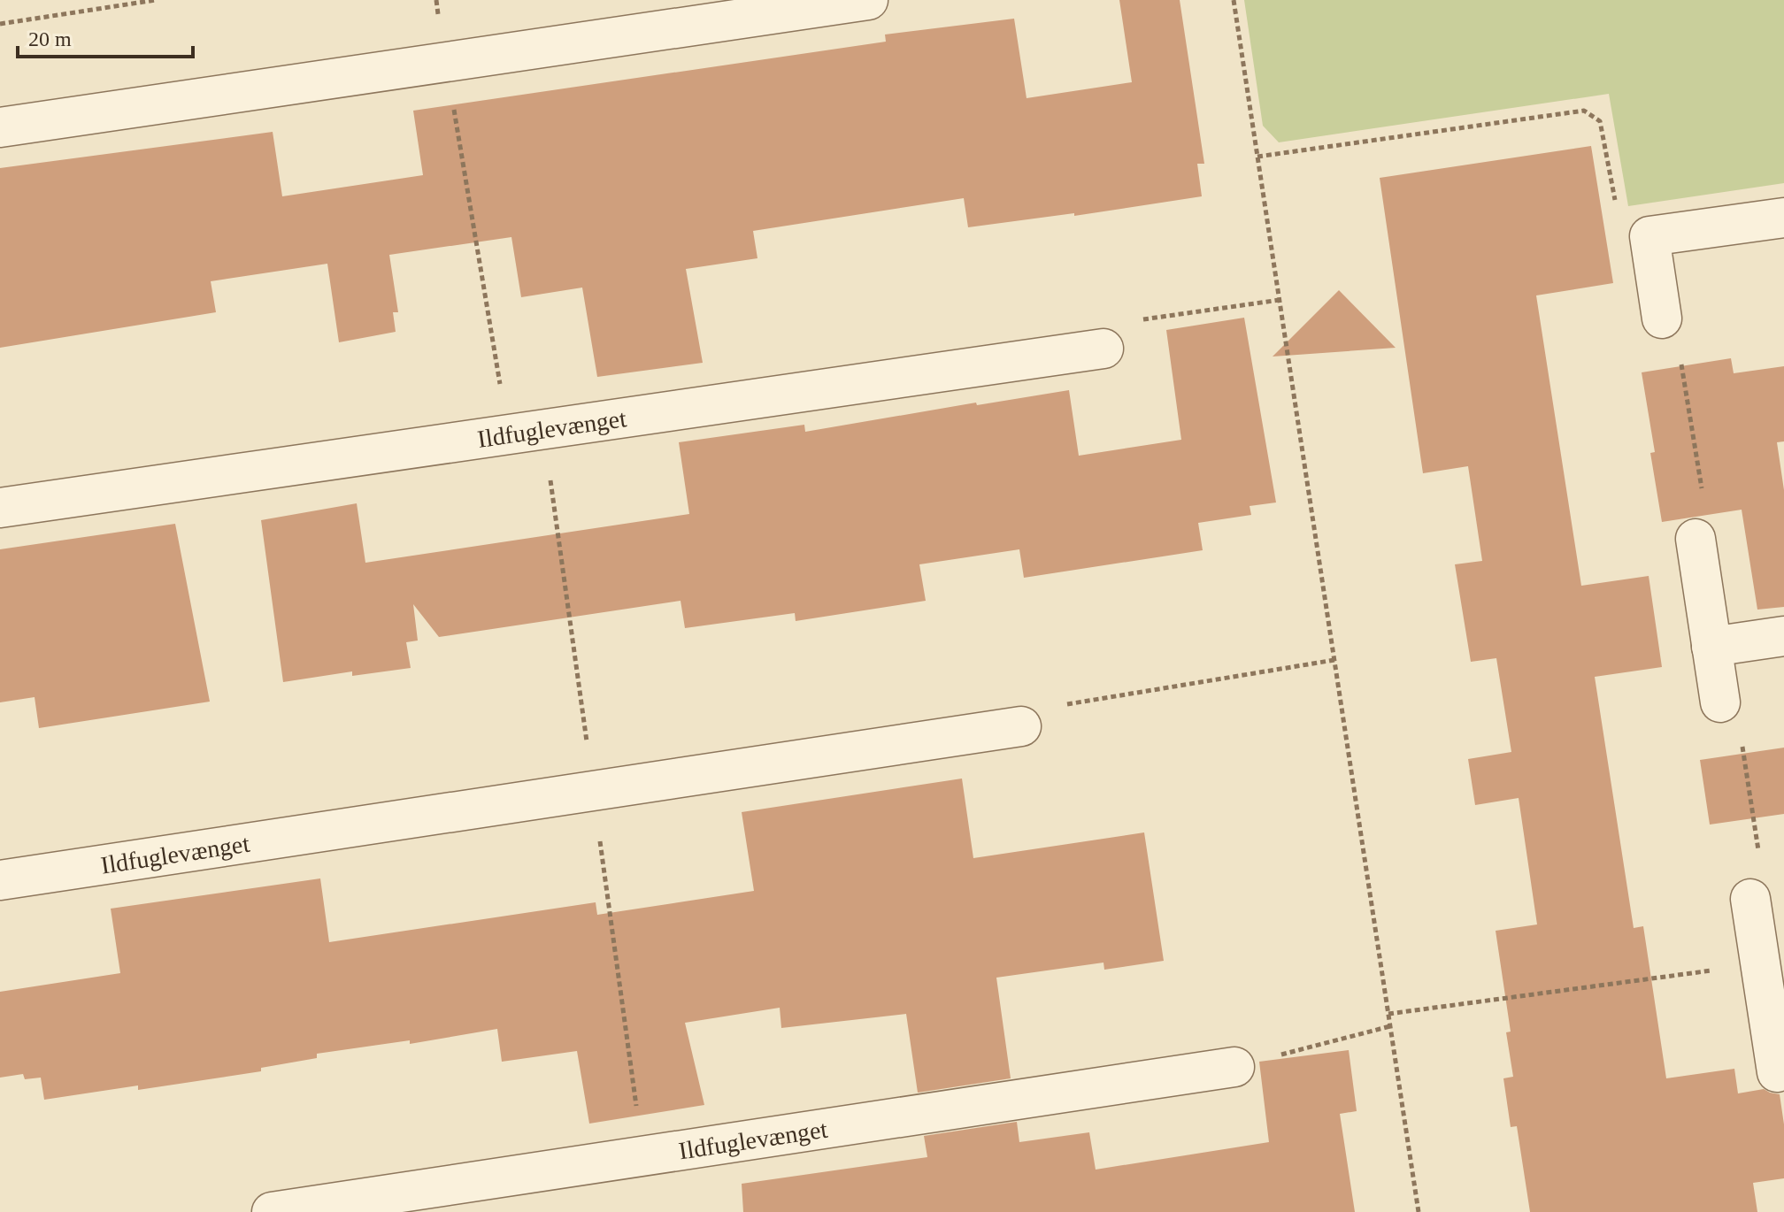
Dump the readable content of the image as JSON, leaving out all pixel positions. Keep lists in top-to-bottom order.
{
  "streets": {
    "street": ["Ildfuglevænget"]
  },
  "scale_bar": "20 m"
}
